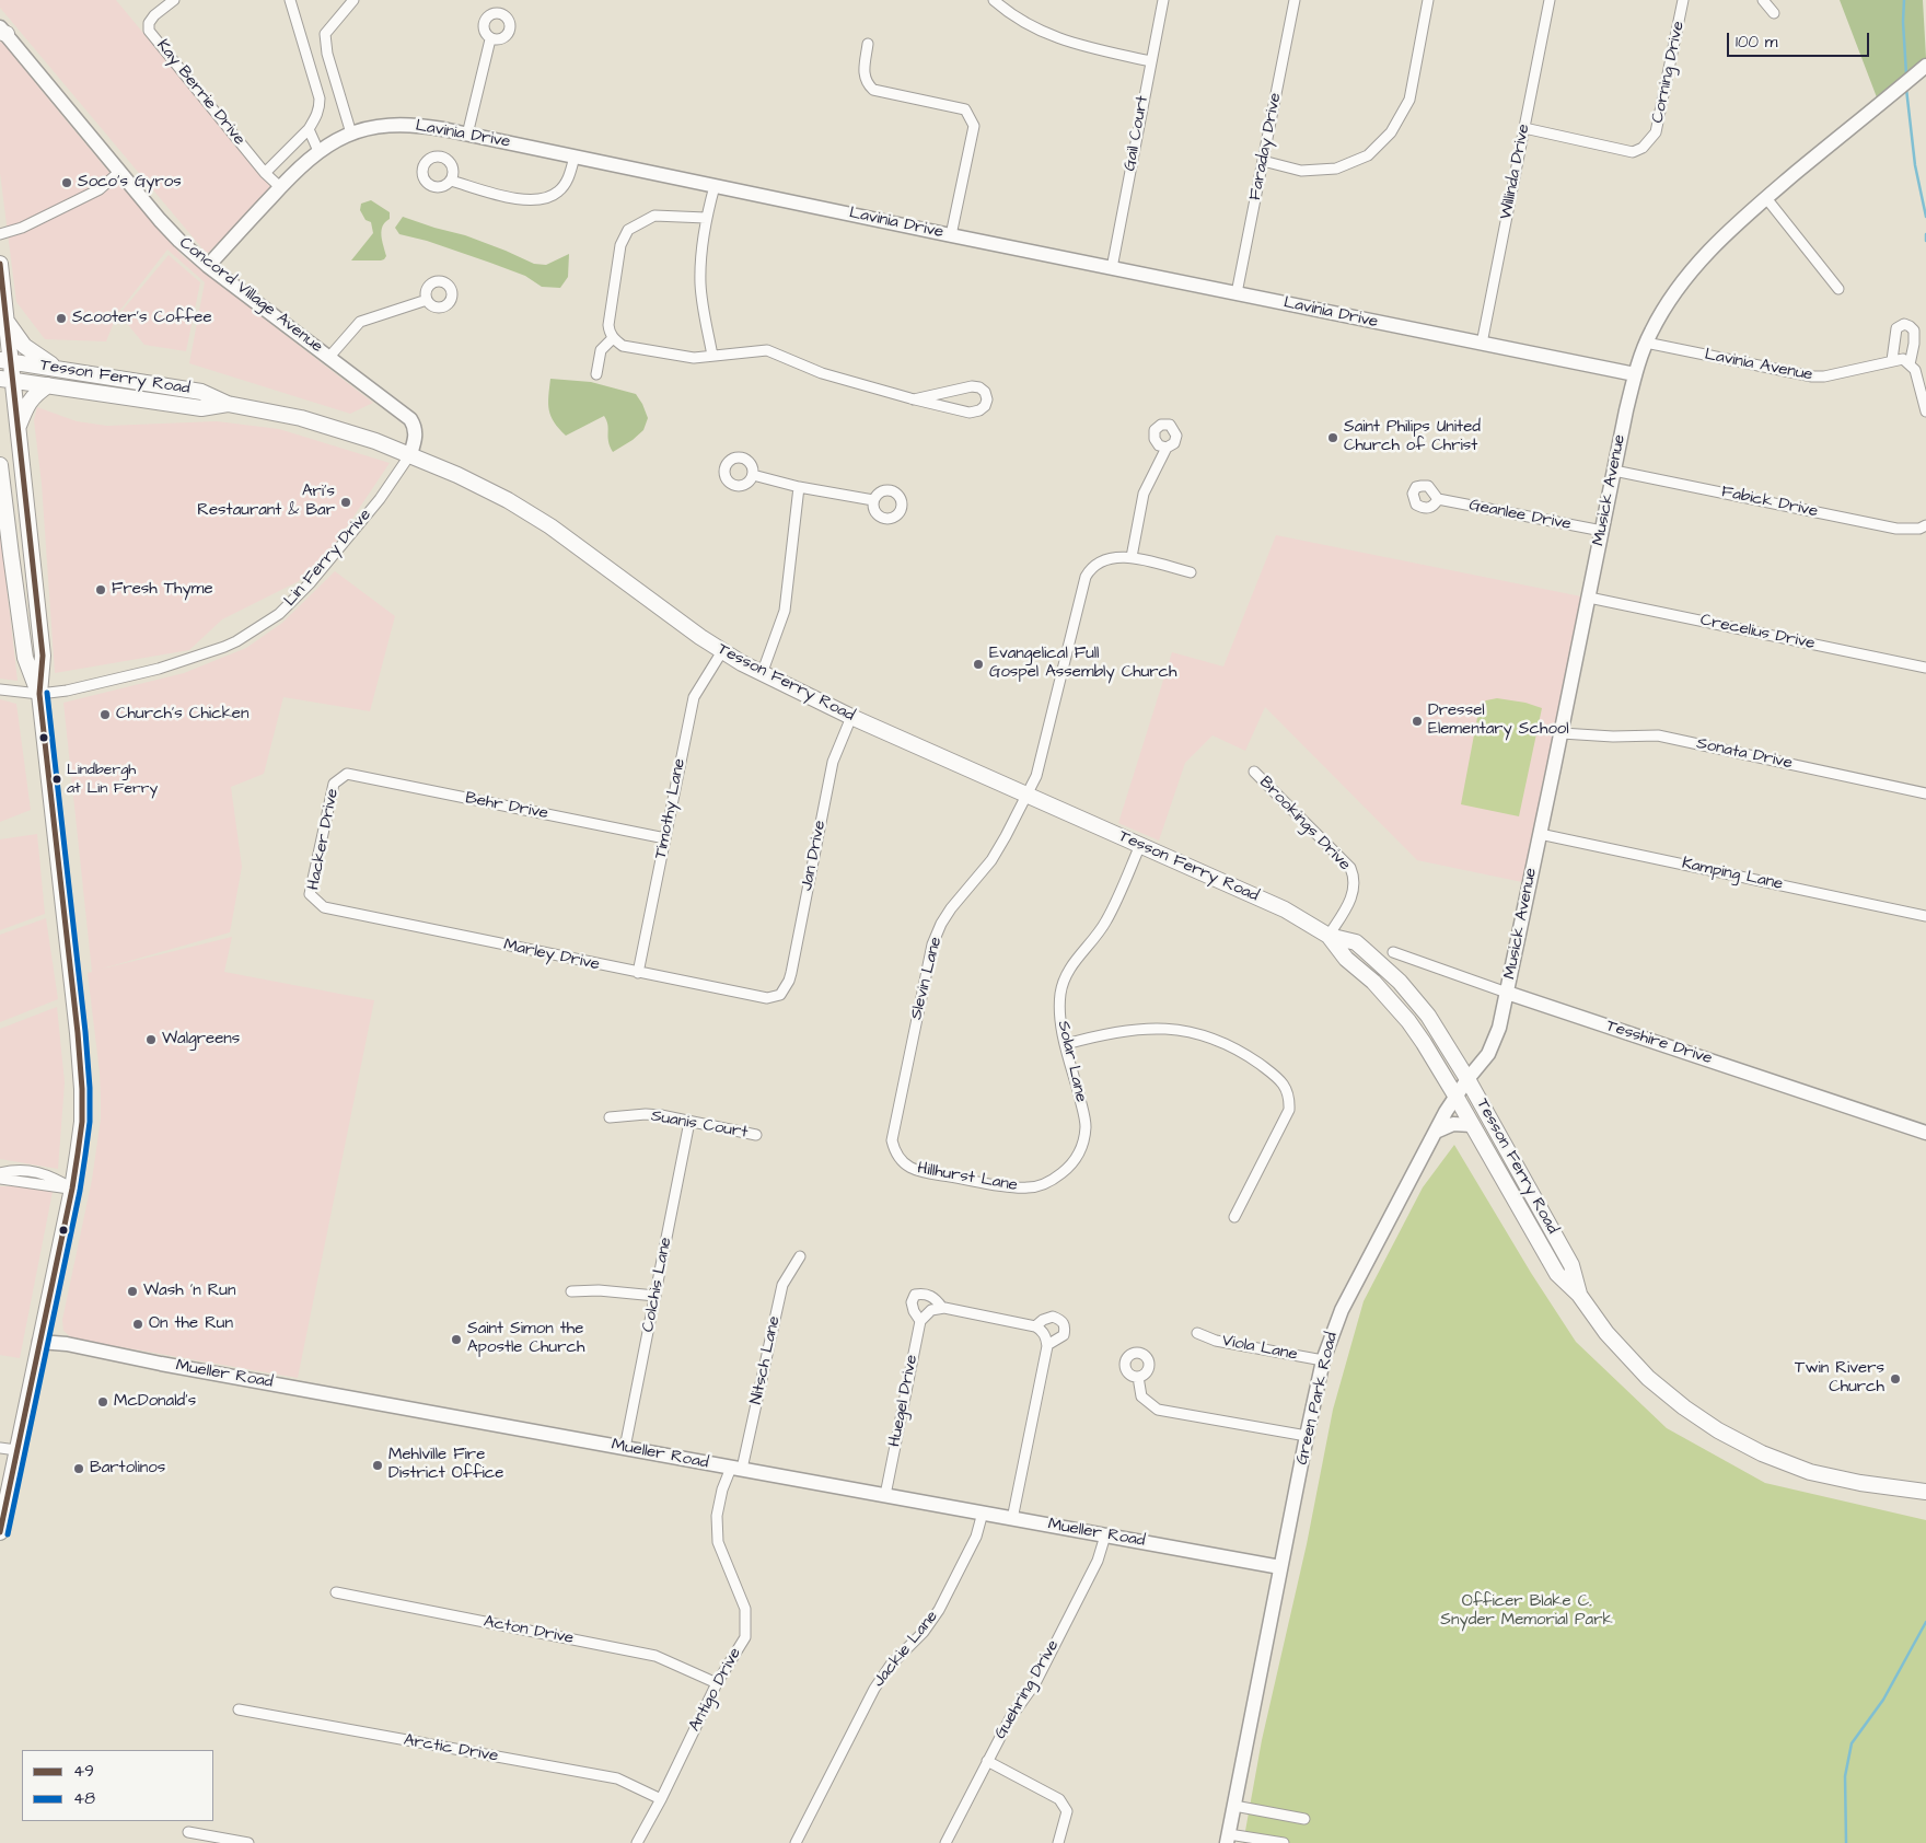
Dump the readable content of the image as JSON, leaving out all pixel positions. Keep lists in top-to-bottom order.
{
  "streets": {
    "main road": ["Tesson Ferry Road"],
    "street": [
      "Corning Drive",
      "Kay Berrie Drive",
      "Gail Court",
      "Lavinia Drive",
      "Faraday Drive",
      "Willinda Drive",
      "Concord Village Avenue",
      "Lavinia Avenue",
      "Musick Avenue",
      "Fabick Drive",
      "Geanlee Drive",
      "Lin Ferry Drive",
      "Crecelius Drive",
      "Sonata Drive",
      "Behr Drive",
      "Timothy Lane",
      "Brookings Drive",
      "Hacker Drive",
      "Jan Drive",
      "Kamping Lane",
      "Marley Drive",
      "Slevin Lane",
      "Tesshire Drive",
      "Solar Lane",
      "Suanis Court",
      "Hillhurst Lane",
      "Colchis Lane",
      "Viola Lane",
      "Nitsch Lane",
      "Mueller Road",
      "Green Park Road",
      "Huegel Drive",
      "Acton Drive",
      "Jackie Lane",
      "Antigo Drive",
      "Guehring Drive",
      "Arctic Drive"
    ]
  },
  "crossings": [
    ["Corning Drive", "Willinda Drive"],
    ["Kay Berrie Drive", "Lavinia Drive"],
    ["Gail Court", "Lavinia Drive"],
    ["Lavinia Drive", "Faraday Drive"],
    ["Lavinia Drive", "Willinda Drive"],
    ["Lavinia Drive", "Concord Village Avenue"],
    ["Lavinia Drive", "Musick Avenue"],
    ["Concord Village Avenue", "Tesson Ferry Road"],
    ["Concord Village Avenue", "Lin Ferry Drive"],
    ["Lavinia Avenue", "Musick Avenue"],
    ["Tesson Ferry Road", "Lin Ferry Drive"],
    ["Tesson Ferry Road", "Timothy Lane"],
    ["Tesson Ferry Road", "Brookings Drive"],
    ["Tesson Ferry Road", "Jan Drive"],
    ["Tesson Ferry Road", "Slevin Lane"],
    ["Tesson Ferry Road", "Solar Lane"],
    ["Tesson Ferry Road", "Green Park Road"],
    ["Musick Avenue", "Fabick Drive"],
    ["Musick Avenue", "Geanlee Drive"],
    ["Musick Avenue", "Crecelius Drive"],
    ["Musick Avenue", "Sonata Drive"],
    ["Musick Avenue", "Kamping Lane"],
    ["Musick Avenue", "Tesshire Drive"],
    ["Musick Avenue", "Green Park Road"],
    ["Behr Drive", "Timothy Lane"],
    ["Behr Drive", "Hacker Drive"],
    ["Timothy Lane", "Marley Drive"],
    ["Hacker Drive", "Marley Drive"],
    ["Jan Drive", "Marley Drive"],
    ["Slevin Lane", "Hillhurst Lane"],
    ["Tesshire Drive", "Green Park Road"],
    ["Solar Lane", "Hillhurst Lane"],
    ["Suanis Court", "Colchis Lane"],
    ["Colchis Lane", "Mueller Road"],
    ["Viola Lane", "Green Park Road"],
    ["Nitsch Lane", "Mueller Road"],
    ["Nitsch Lane", "Antigo Drive"],
    ["Mueller Road", "Green Park Road"],
    ["Mueller Road", "Huegel Drive"],
    ["Mueller Road", "Jackie Lane"],
    ["Mueller Road", "Antigo Drive"],
    ["Mueller Road", "Guehring Drive"],
    ["Acton Drive", "Antigo Drive"],
    ["Antigo Drive", "Arctic Drive"]
  ],
  "parks": ["Officer Blake C. Snyder Memorial Park"],
  "places": [
    "Soco's Gyros",
    "Scooter's Coffee",
    "Saint Philips United Church of Christ",
    "Ari’s Restaurant & Bar",
    "Fresh Thyme",
    "Evangelical Full Gospel Assembly Church",
    "Church's Chicken",
    "Dressel Elementary School",
    "Lindbergh at Lin Ferry",
    "Walgreens",
    "Wash ‘n Run",
    "On the Run",
    "Saint Simon the Apostle Church",
    "Twin Rivers Church",
    "McDonald's",
    "Mehlville Fire District Office",
    "Bartolinos"
  ],
  "lines": ["transit line 49", "transit line 48"],
  "legend": ["49", "48"],
  "scale_bar": "100 m"
}
